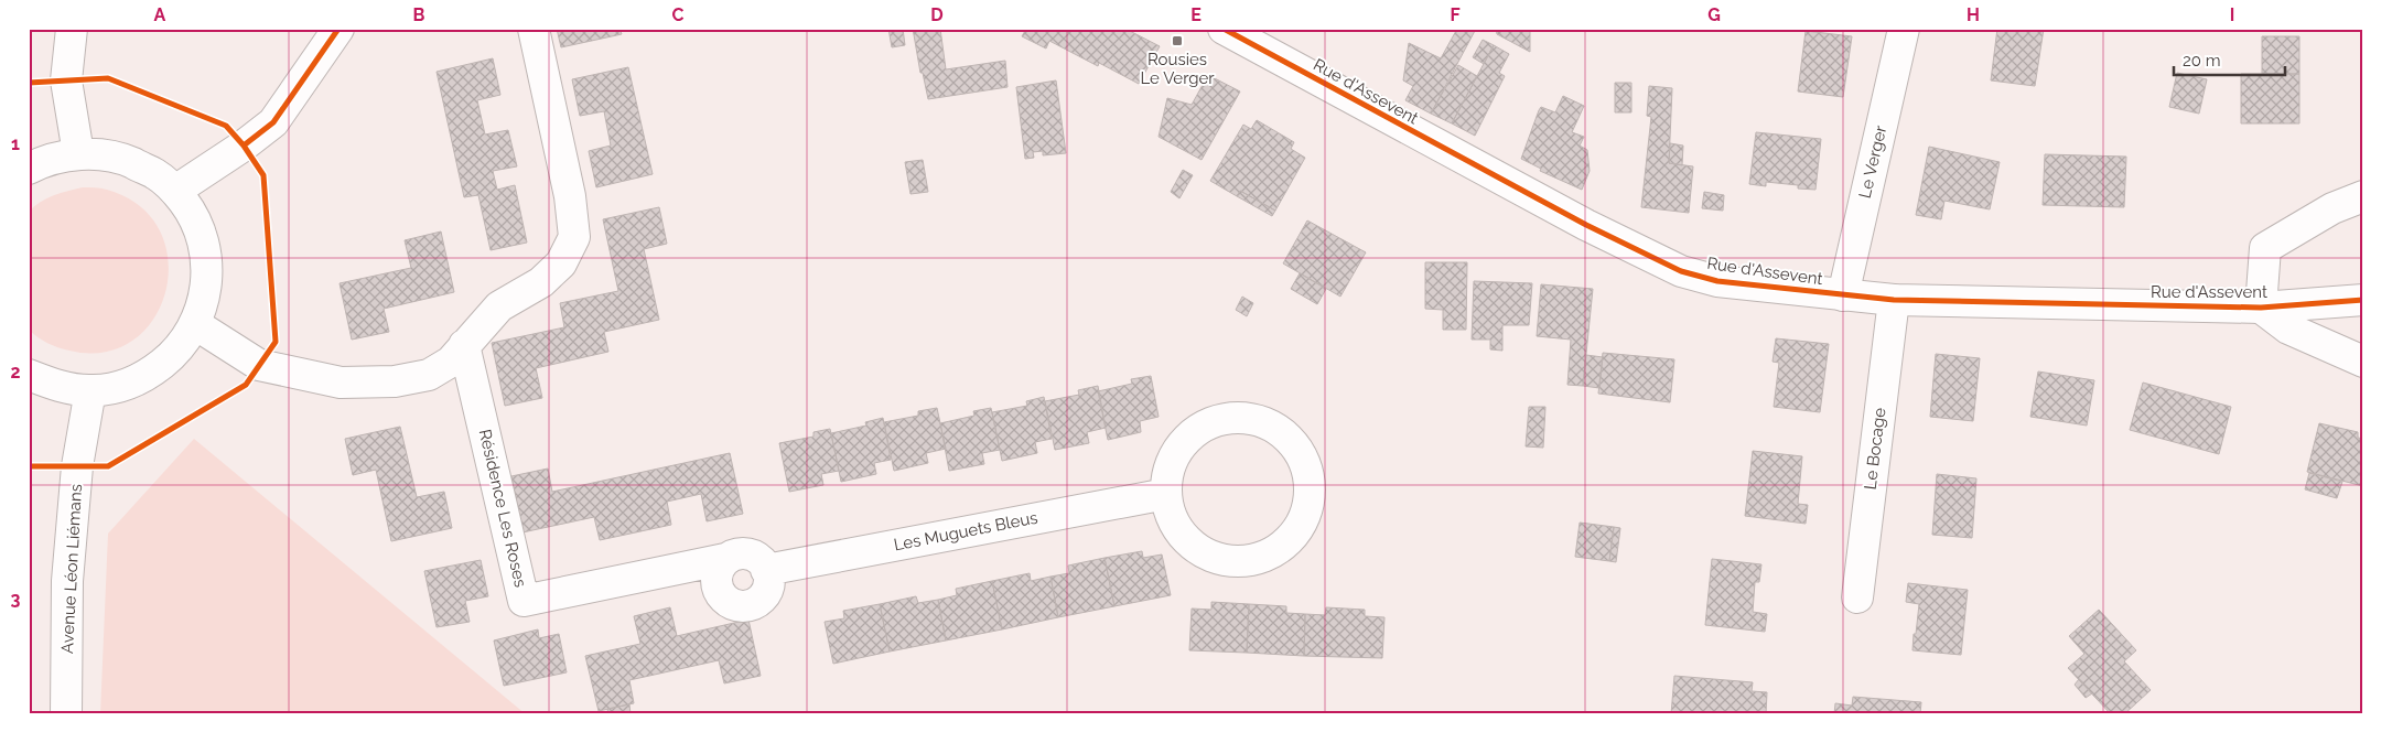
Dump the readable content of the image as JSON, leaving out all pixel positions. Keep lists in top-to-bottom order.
{
  "streets": {
    "street": [
      "Rue d'Assevent",
      "Le Verger",
      "Le Bocage",
      "Résidence Les Roses",
      "Les Muguets Bleus",
      "Avenue Léon Liémans"
    ]
  },
  "crossings": [
    ["Rue d'Assevent", "Le Verger"],
    ["Rue d'Assevent", "Le Bocage"],
    ["Résidence Les Roses", "Les Muguets Bleus"]
  ],
  "places": {
    "transit": ["Rousies Le Verger"]
  },
  "scale_bar": "20 m",
  "grid": {
    "columns": [
      "A",
      "B",
      "C",
      "D",
      "E",
      "F",
      "G",
      "H",
      "I"
    ],
    "rows": ["1", "2", "3"]
  }
}
